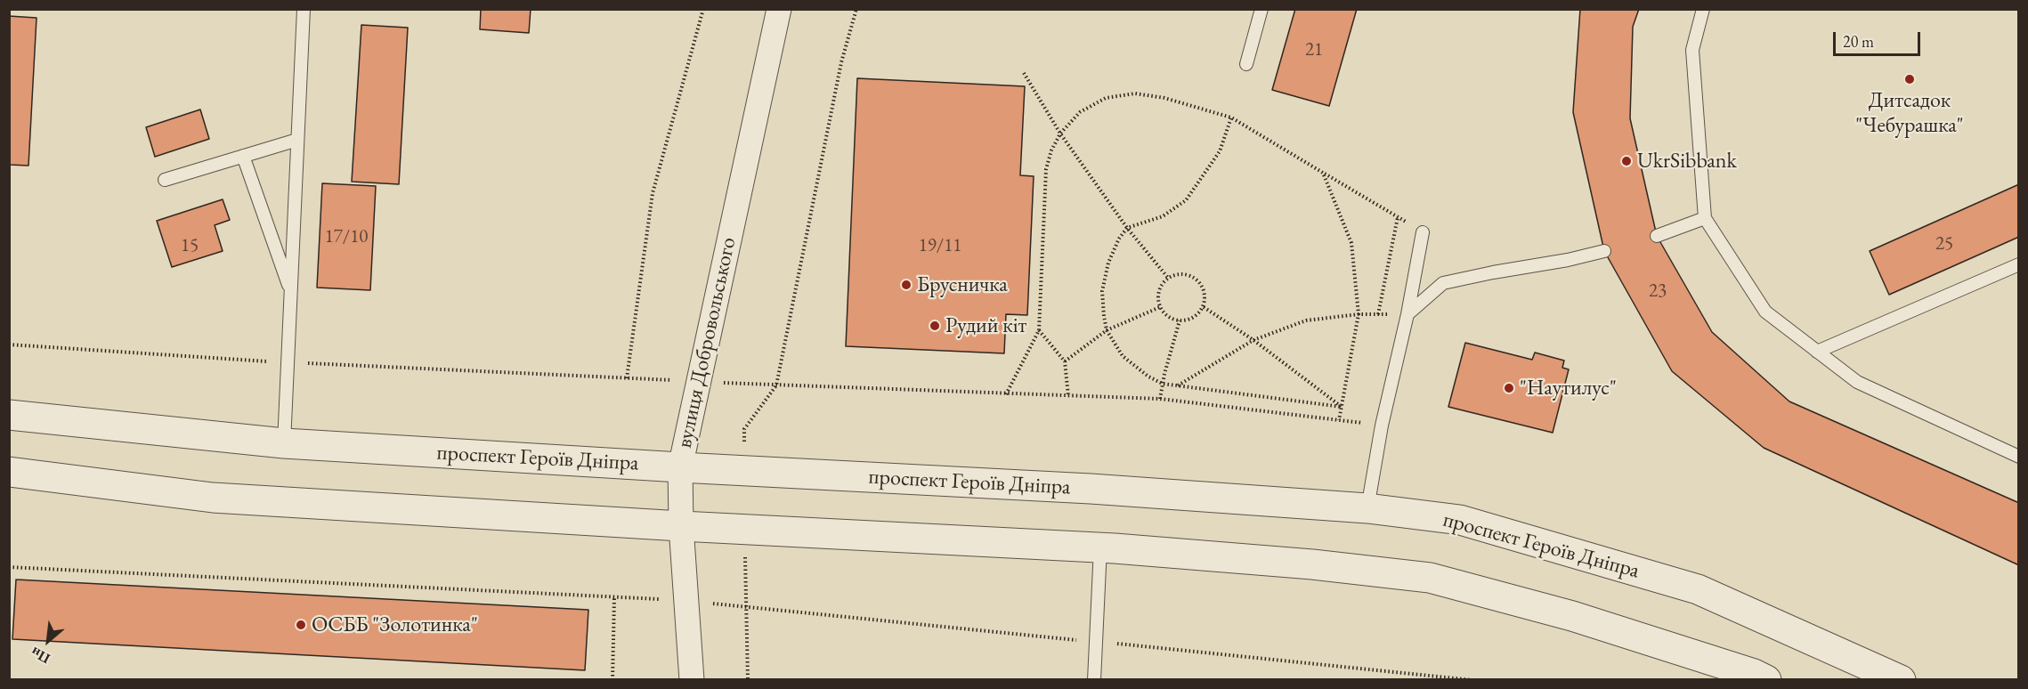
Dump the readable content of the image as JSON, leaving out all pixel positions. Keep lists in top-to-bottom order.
{
  "streets": {
    "street": ["вулиця Добровольського", "проспект Героїв Дніпра"]
  },
  "crossings": [
    ["вулиця Добровольського", "проспект Героїв Дніпра"]
  ],
  "places": [
    "Дитсадок \"Чебурашка\"",
    "UkrSibbank",
    "Брусничка",
    "Рудий кіт",
    "\"Наутилус\"",
    "ОСББ \"Золотинка\""
  ],
  "house_numbers": [
    "21",
    "17/10",
    "25",
    "15",
    "19/11",
    "23"
  ],
  "scale_bar": "20 m",
  "north": "bottom left"
}
